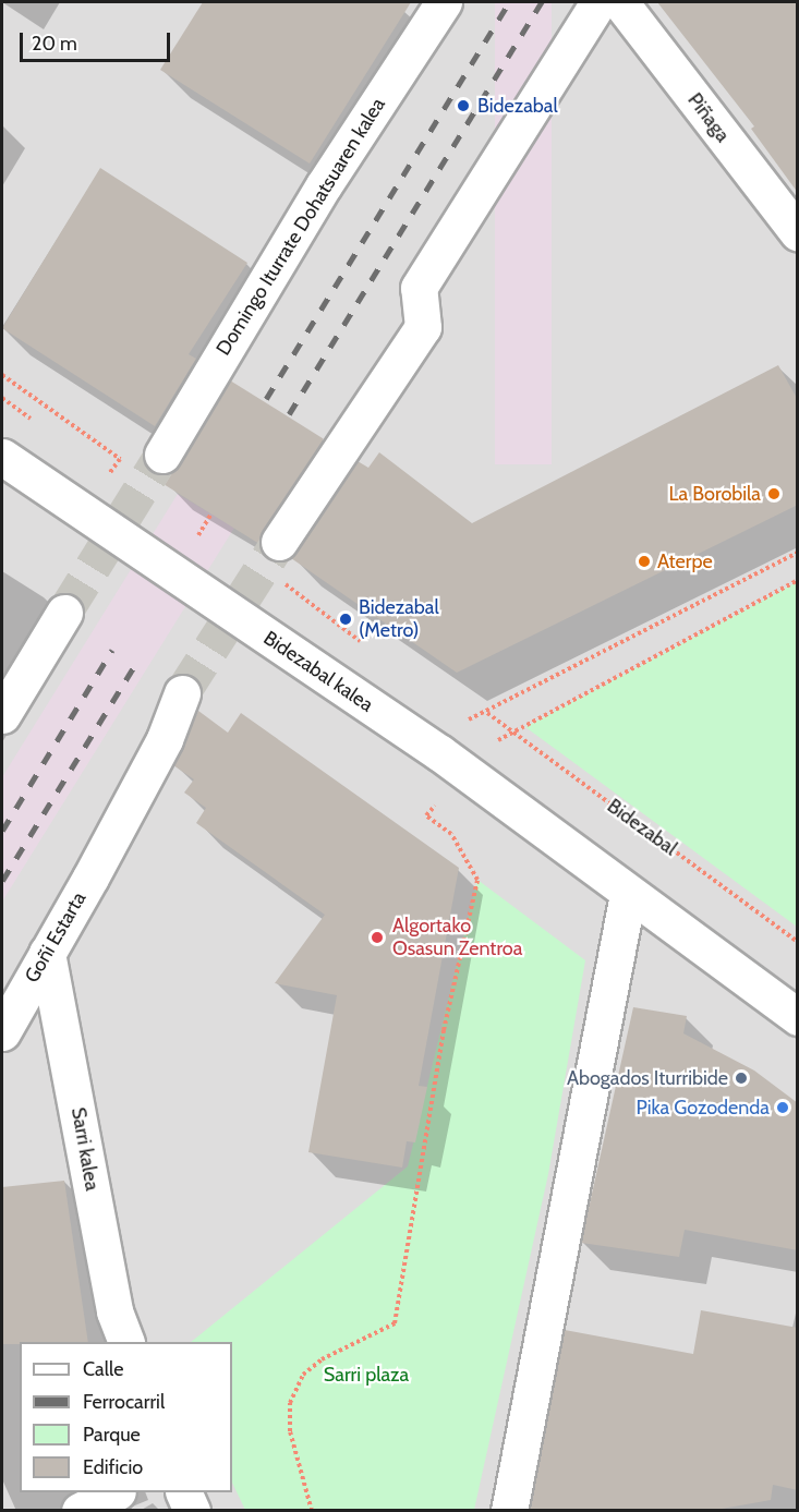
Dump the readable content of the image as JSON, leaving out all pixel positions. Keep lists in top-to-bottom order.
{
  "streets": {
    "street": [
      "Piñaga",
      "Domingo Iturrate Dohatsuaren kalea",
      "Bidezabal kalea",
      "Goñi Estarta",
      "Sarri kalea"
    ],
    "path": ["Bidezabal"]
  },
  "crossings": [
    ["Goñi Estarta", "Sarri kalea"]
  ],
  "parks": ["Sarri plaza"],
  "places": [
    "Bidezabal",
    "La Borobila",
    "Aterpe",
    "Bidezabal (Metro)",
    "Algortako Osasun Zentroa",
    "Abogados Iturribide",
    "Pika Gozodenda"
  ],
  "legend": [
    "Calle",
    "Ferrocarril",
    "Parque",
    "Edificio"
  ],
  "scale_bar": "20 m"
}
